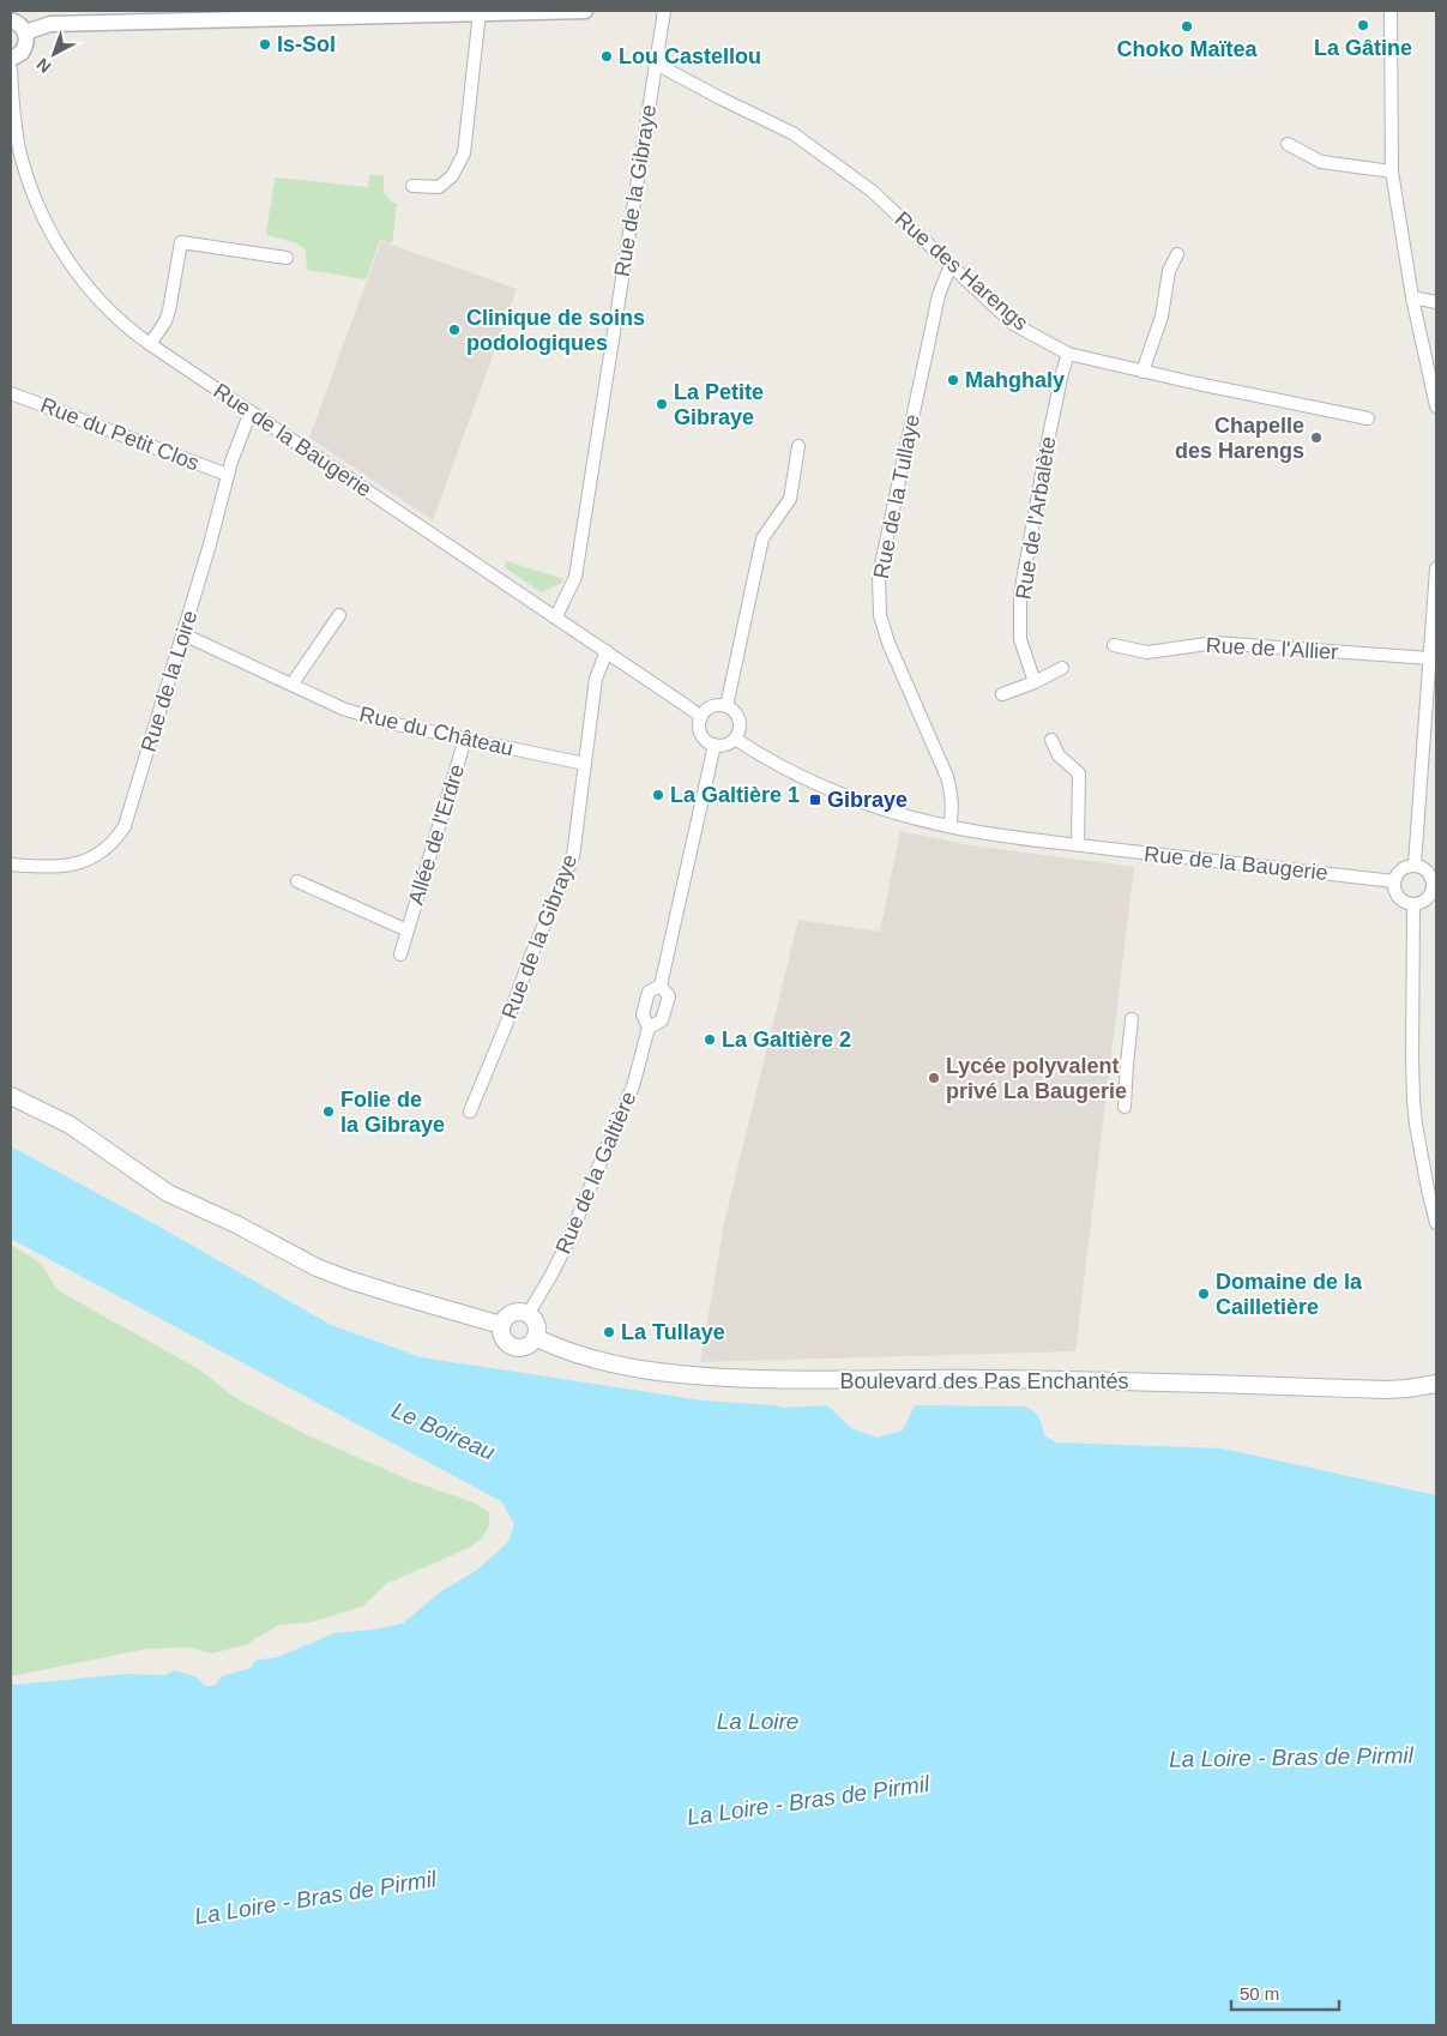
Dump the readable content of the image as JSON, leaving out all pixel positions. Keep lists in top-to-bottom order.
{
  "streets": {
    "main road": ["Boulevard des Pas Enchantés"],
    "street": [
      "Rue de la Gibraye",
      "Rue des Harengs",
      "Rue du Petit Clos",
      "Rue de la Baugerie",
      "Rue de la Tullaye",
      "Rue de l'Arbalète",
      "Rue de l'Allier",
      "Rue de la Loire",
      "Rue du Château",
      "Allée de l'Erdre",
      "Rue de la Galtière"
    ]
  },
  "crossings": [
    ["Rue de la Gibraye", "Rue des Harengs"],
    ["Rue de la Gibraye", "Rue de la Baugerie"],
    ["Rue de la Gibraye", "Rue du Château"],
    ["Rue des Harengs", "Rue de la Tullaye"],
    ["Rue des Harengs", "Rue de l'Arbalète"],
    ["Rue du Petit Clos", "Rue de la Loire"],
    ["Rue de la Baugerie", "Rue de la Tullaye"],
    ["Rue de la Baugerie", "Rue de la Loire"],
    ["Rue de la Baugerie", "Rue de la Galtière"],
    ["Rue de la Loire", "Rue du Château"],
    ["Rue du Château", "Allée de l'Erdre"],
    ["Rue de la Galtière", "Boulevard des Pas Enchantés"]
  ],
  "water": ["Le Boireau", "La Loire", "La Loire - Bras de Pirmil"],
  "places": {
    "other": [
      "La Gâtine",
      "Choko Maïtea",
      "Is-Sol",
      "Lou Castellou",
      "Clinique de soins podologiques",
      "Mahghaly",
      "La Petite Gibraye",
      "Chapelle des Harengs",
      "La Galtière 1",
      "La Galtière 2",
      "Lycée polyvalent privé La Baugerie",
      "Folie de la Gibraye",
      "Domaine de la Cailletière",
      "La Tullaye"
    ],
    "transit": ["Gibraye"]
  },
  "scale_bar": "50 m",
  "north": "bottom left"
}
